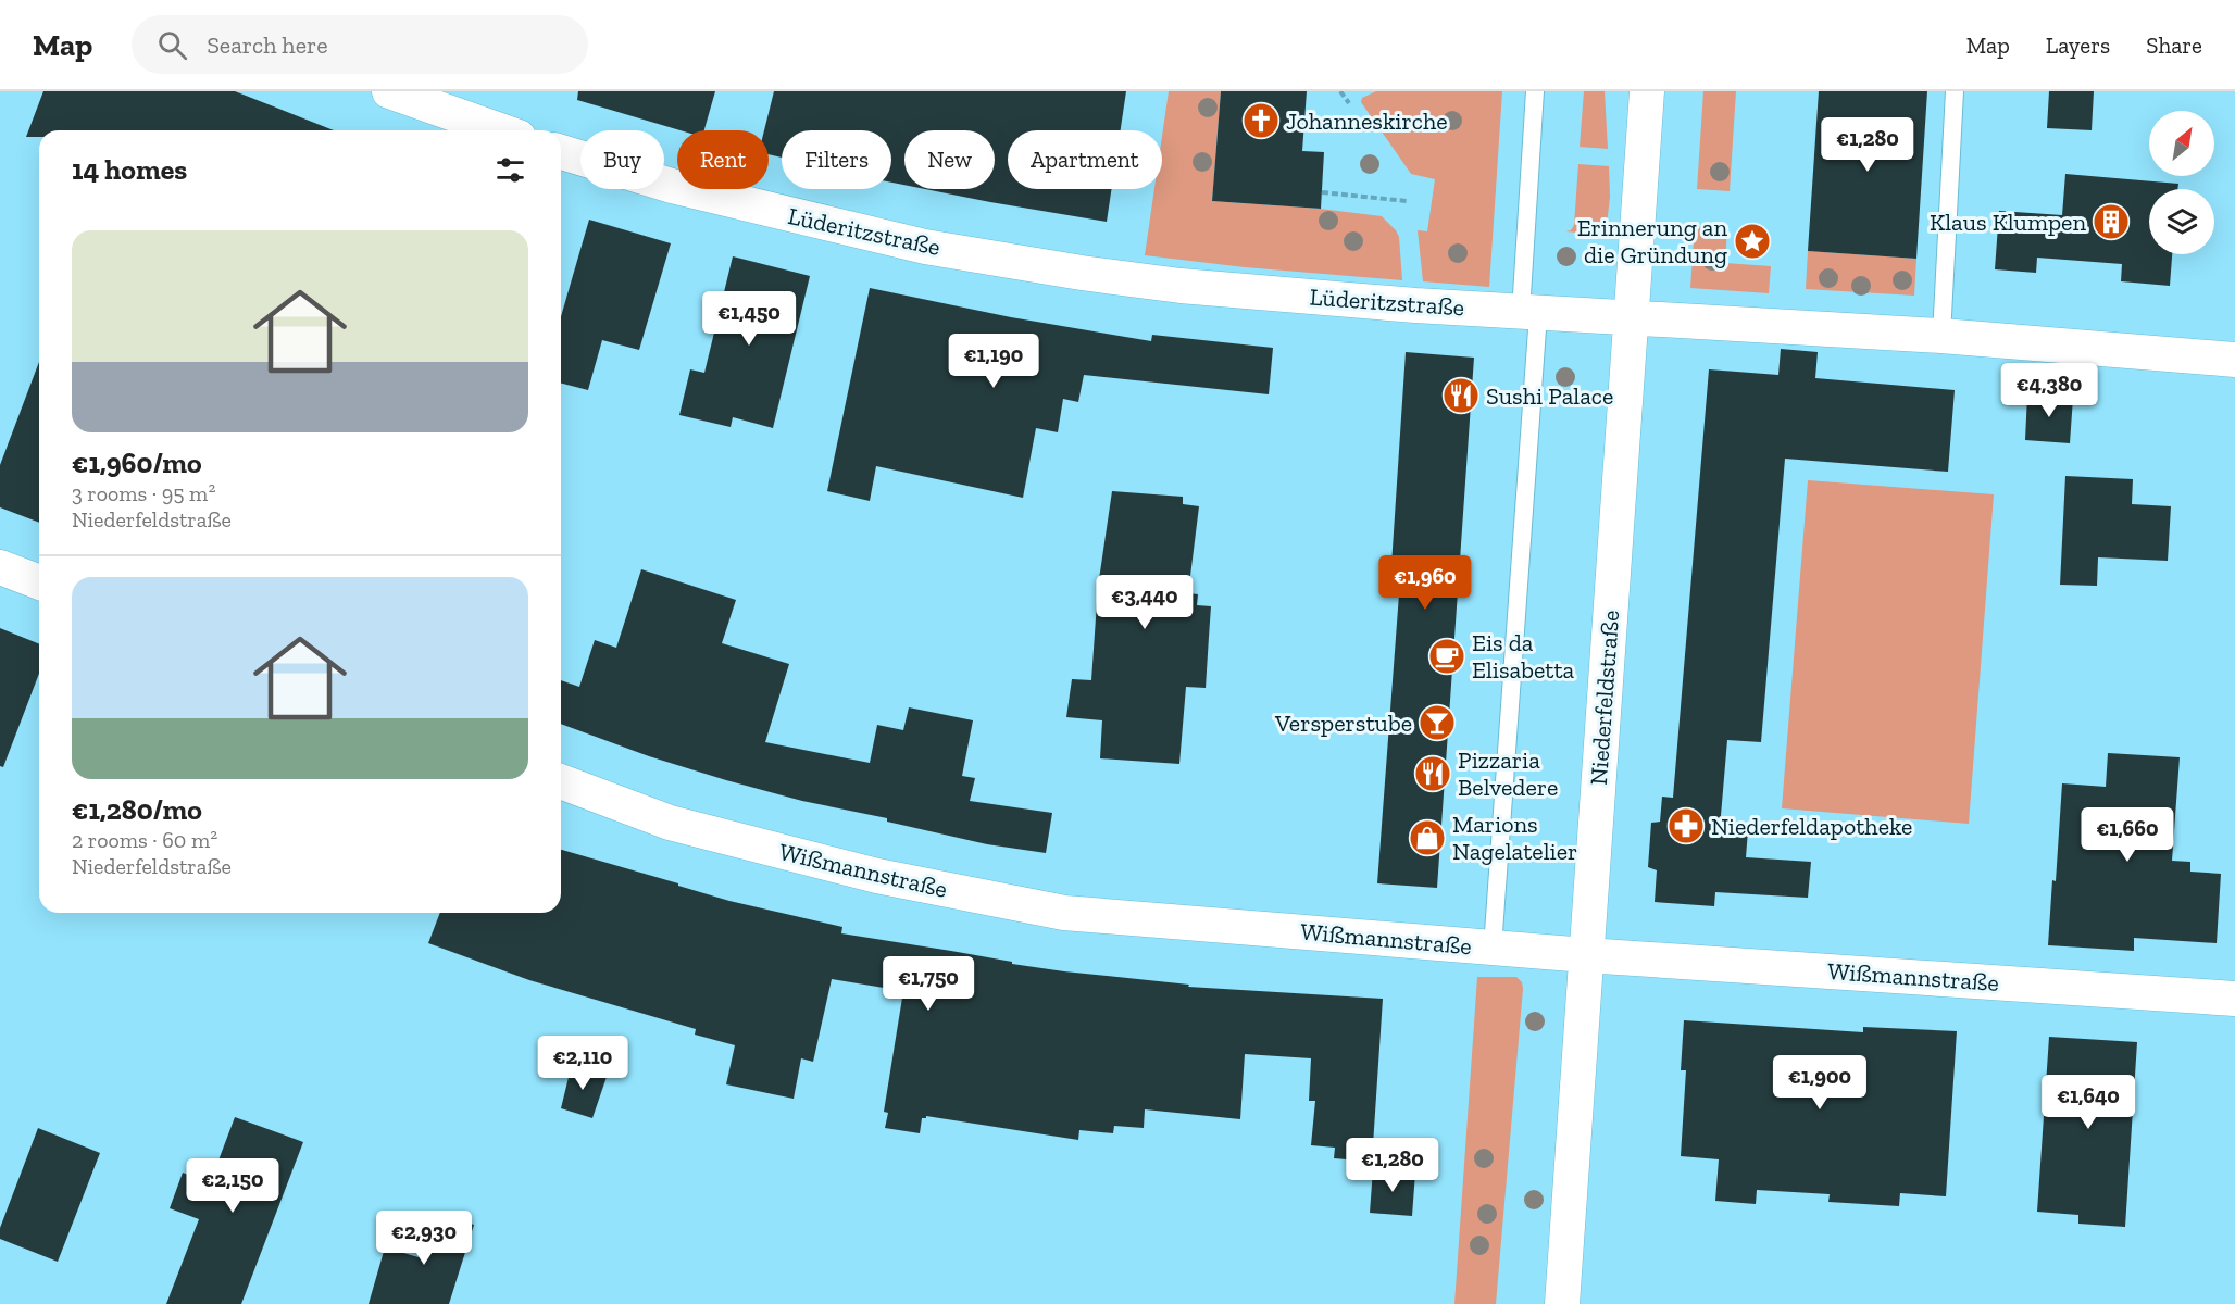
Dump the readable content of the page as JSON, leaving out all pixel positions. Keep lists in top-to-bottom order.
{
  "streets": {
    "street": ["Lüderitzstraße", "Niederfeldstraße", "Wißmannstraße"]
  },
  "crossings": [
    ["Lüderitzstraße", "Niederfeldstraße"],
    ["Niederfeldstraße", "Wißmannstraße"]
  ],
  "places": {
    "church": ["Johanneskirche"],
    "building": ["Klaus Klumpen"],
    "place": ["Erinnerung an die Gründung"],
    "restaurant": ["Sushi Palace", "Pizzaria Belvedere"],
    "cafe": ["Eis da Elisabetta"],
    "bar": ["Versperstube"],
    "pharmacy": ["Niederfeldapotheke"],
    "shop": ["Marions Nagelatelier"]
  },
  "north": "top right",
  "page": {
    "header": "Map",
    "search": "Search here",
    "nav": ["Map", "Layers", "Share"],
    "price": [
      "€1,280",
      "€1,450",
      "€1,190",
      "€4,380",
      "€1,960",
      "€3,440",
      "€1,660",
      "€1,750",
      "€2,110",
      "€1,900",
      "€1,640",
      "€1,280",
      "€2,150",
      "€2,930"
    ],
    "chip": [
      "Buy",
      "Rent",
      "Filters",
      "New",
      "Apartment"
    ],
    "heading": "14 homes",
    "list": [
      {
        "name": "€1,960/mo",
        "note": "3 rooms · 95 m² · Niederfeldstraße"
      },
      {
        "name": "€1,280/mo",
        "note": "2 rooms · 60 m² · Niederfeldstraße"
      }
    ]
  }
}
